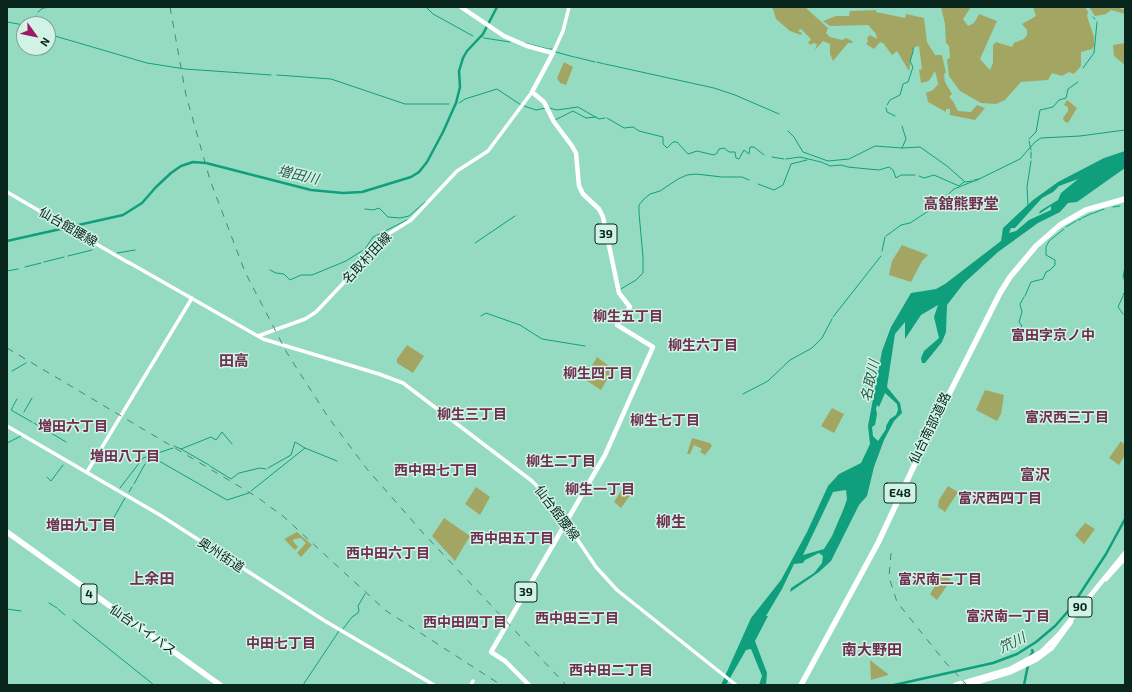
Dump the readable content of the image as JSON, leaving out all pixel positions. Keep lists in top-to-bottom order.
{
  "streets": {
    "highway": [
      "仙台南部道路",
      "E48",
      "4",
      "仙台バイパス"
    ],
    "main road": [
      "仙台館腰線",
      "39",
      "名取村田線",
      "奥州街道",
      "90"
    ]
  },
  "crossings": [
    ["仙台館腰線", "39"],
    ["仙台館腰線", "名取村田線"],
    ["39", "名取村田線"]
  ],
  "districts": [
    "高舘熊野堂",
    "柳生五丁目",
    "富田字京ノ中",
    "柳生六丁目",
    "田高",
    "柳生四丁目",
    "柳生三丁目",
    "富沢西三丁目",
    "柳生七丁目",
    "増田六丁目",
    "増田八丁目",
    "柳生二丁目",
    "西中田七丁目",
    "富沢",
    "柳生一丁目",
    "富沢西四丁目",
    "柳生",
    "増田九丁目",
    "西中田五丁目",
    "西中田六丁目",
    "上余田",
    "富沢南二丁目",
    "富沢南一丁目",
    "西中田三丁目",
    "西中田四丁目",
    "中田七丁目",
    "南大野田",
    "西中田二丁目"
  ],
  "water": ["増田川", "名取川", "笊川"],
  "north": "bottom right"
}
